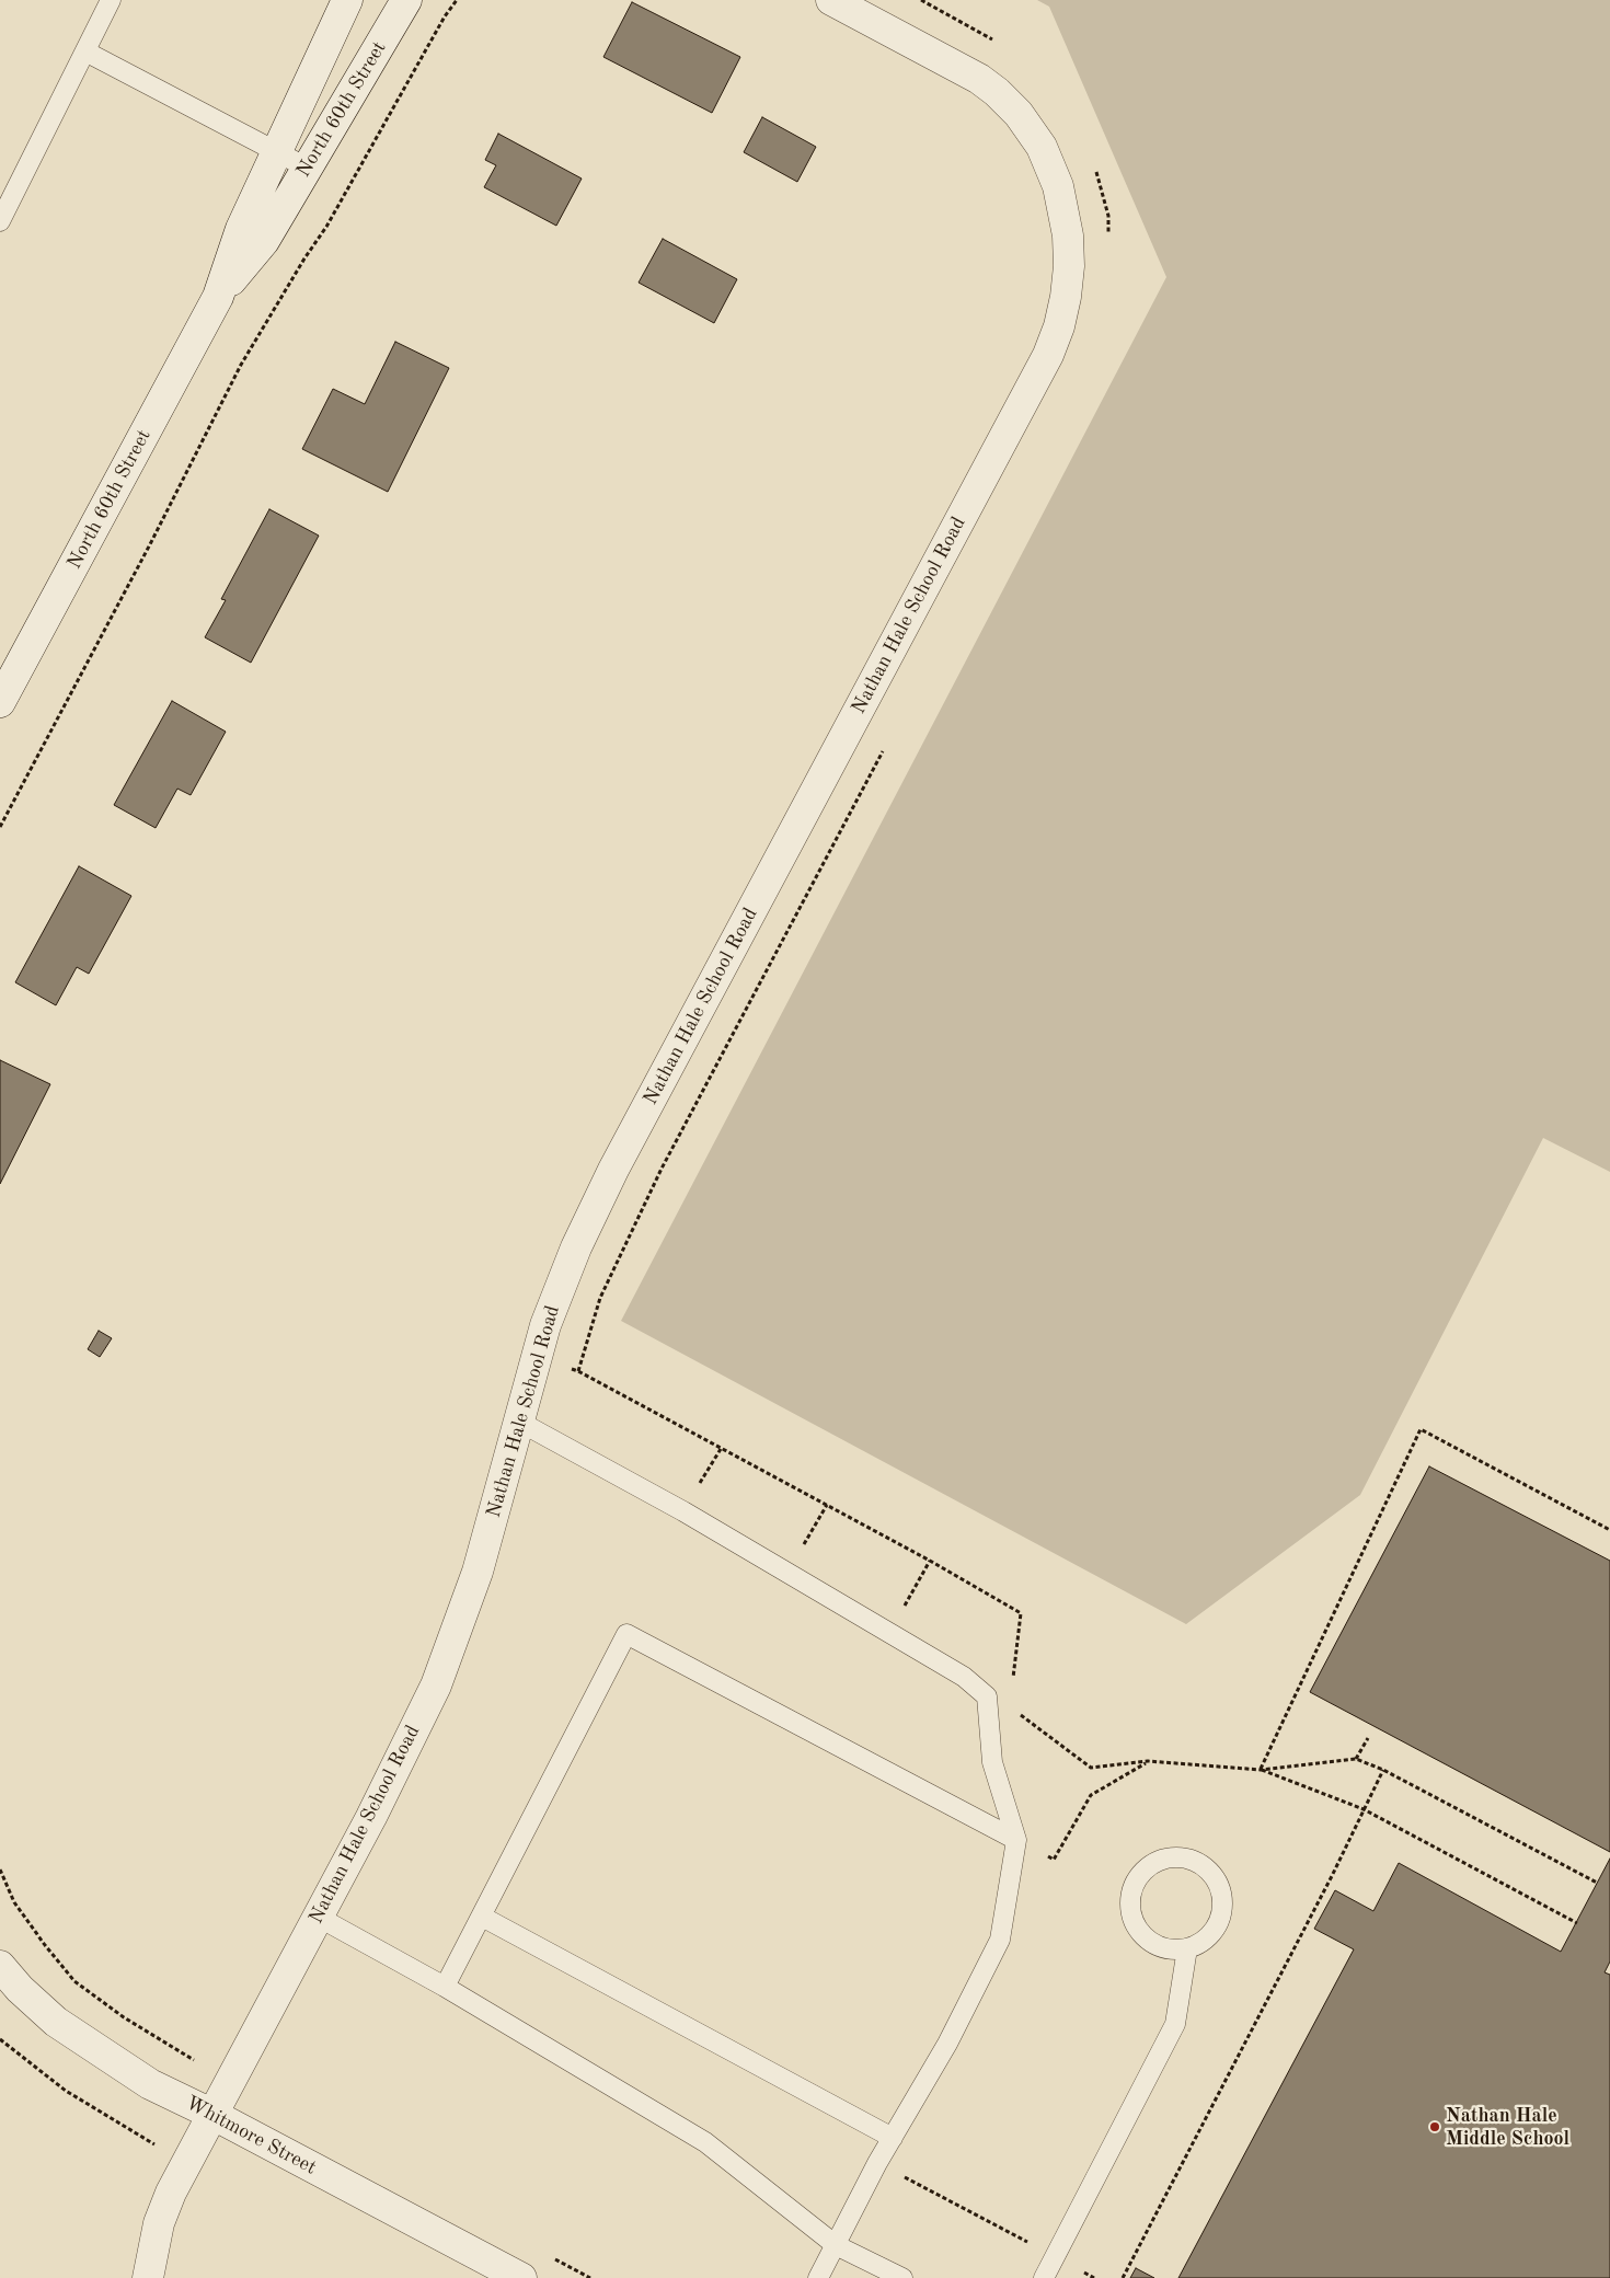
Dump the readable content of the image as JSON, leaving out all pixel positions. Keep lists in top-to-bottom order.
{
  "streets": {
    "street": ["North 60th Street", "Nathan Hale School Road", "Whitmore Street"]
  },
  "crossings": [
    ["Nathan Hale School Road", "Whitmore Street"]
  ],
  "places": ["Nathan Hale Middle School"]
}
